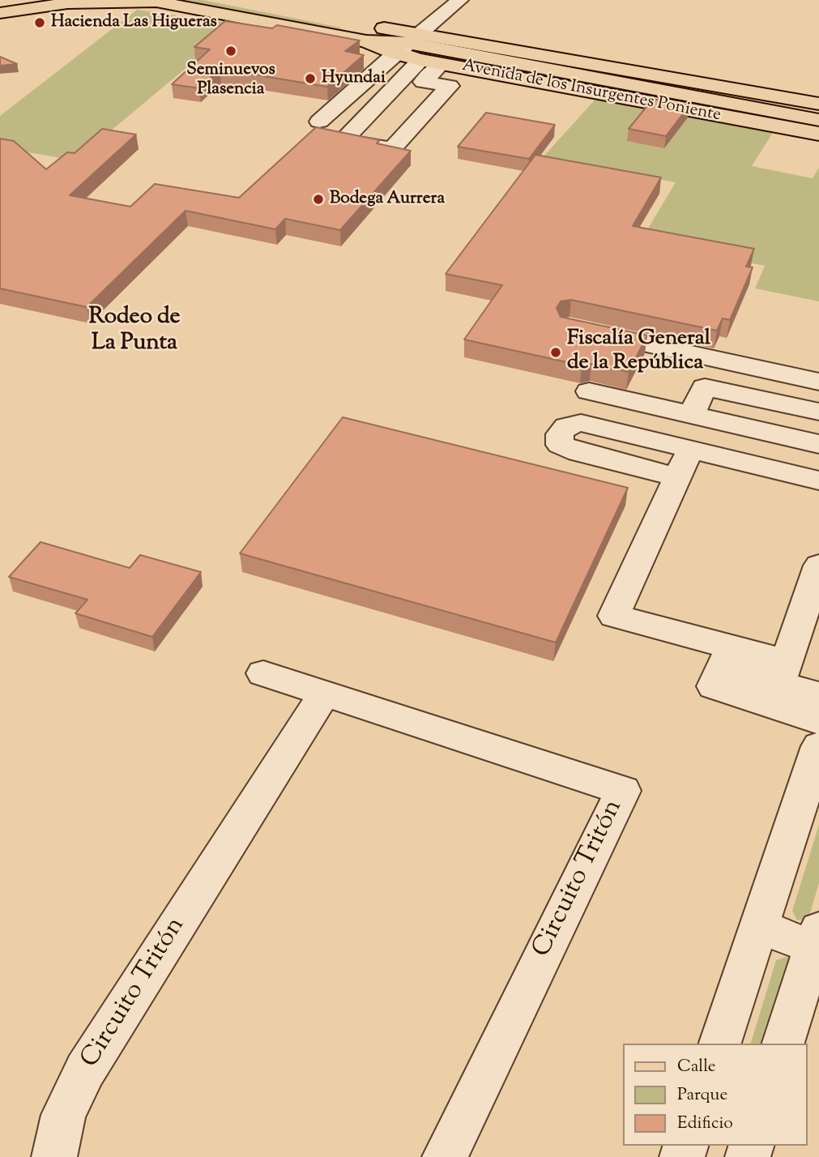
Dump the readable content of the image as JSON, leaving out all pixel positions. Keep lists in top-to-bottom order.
{
  "streets": {
    "main road": ["Avenida de los Insurgentes Poniente"],
    "street": ["Circuito Tritón"]
  },
  "districts": ["Rodeo de La Punta"],
  "places": [
    "Hacienda Las Higueras",
    "Seminuevos Plasencia",
    "Hyundai",
    "Bodega Aurrera",
    "Fiscalía General de la República"
  ],
  "legend": ["Calle", "Parque", "Edificio"]
}
